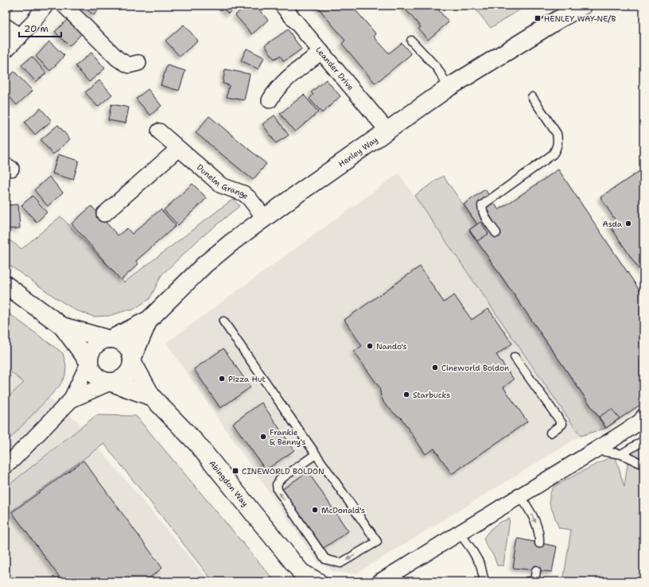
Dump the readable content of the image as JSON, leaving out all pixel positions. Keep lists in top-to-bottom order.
{
  "streets": {
    "main road": ["Henley Way", "Abingdon Way"],
    "street": ["Leander Drive", "Dunelm Grange"]
  },
  "crossings": [
    ["Leander Drive", "Henley Way"],
    ["Henley Way", "Dunelm Grange"],
    ["Henley Way", "Abingdon Way"]
  ],
  "places": {
    "transit": ["HENLEY WAY-NE/B", "CINEWORLD BOLDON"],
    "other": [
      "Asda",
      "Nando's",
      "Cineworld Boldon",
      "Pizza Hut",
      "Starbucks",
      "Frankie & Benny's",
      "McDonald's"
    ]
  },
  "scale_bar": "20 m"
}
